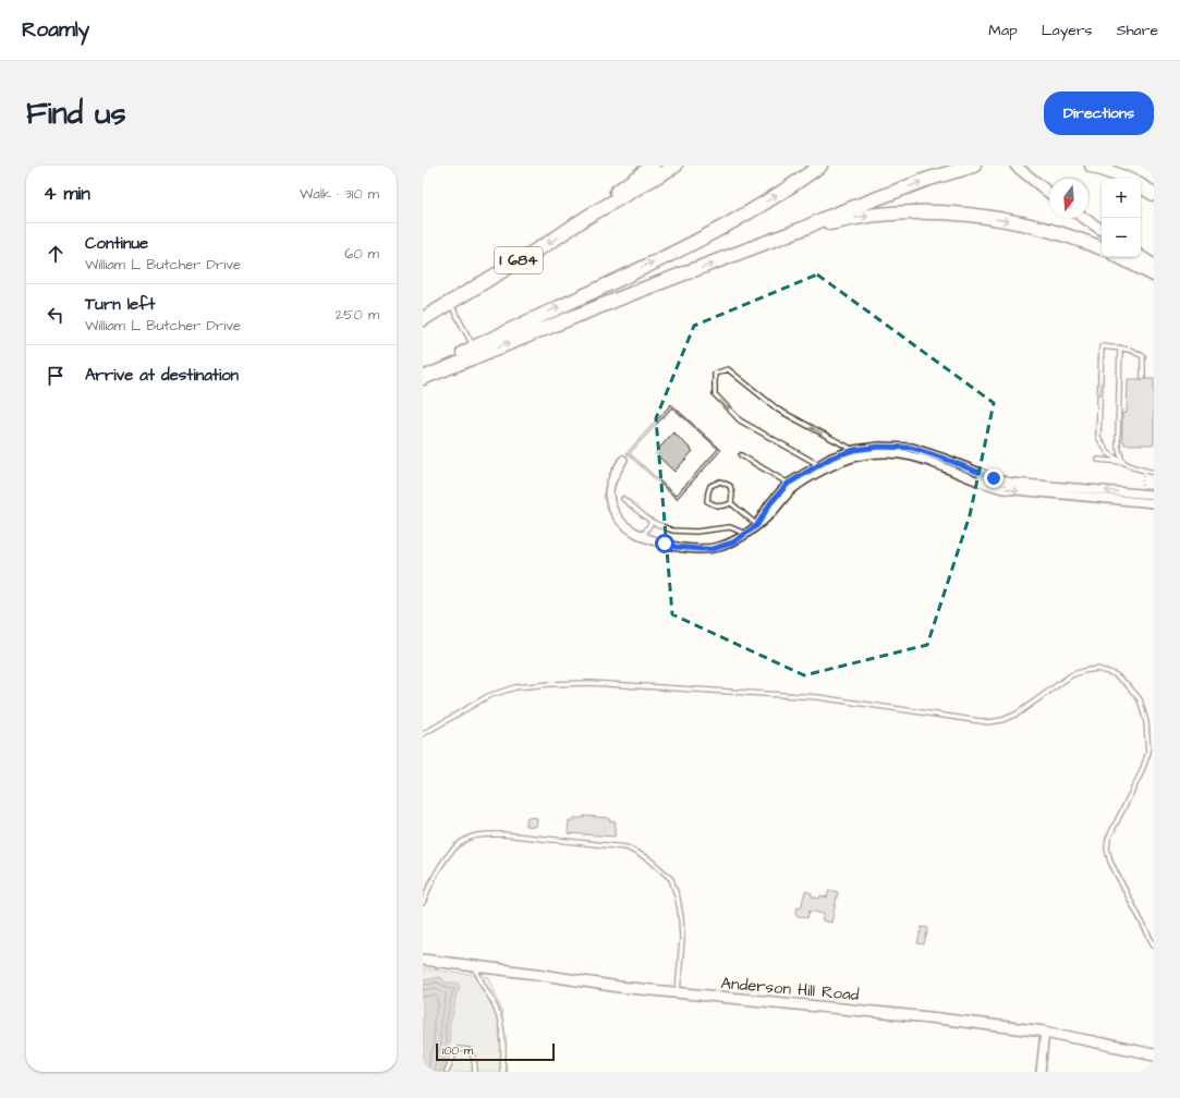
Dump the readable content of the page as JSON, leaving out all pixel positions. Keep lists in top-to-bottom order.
{
  "streets": {
    "highway": ["I 684"],
    "main road": ["Anderson Hill Road"]
  },
  "scale_bar": "100 m",
  "north": "bottom",
  "page": {
    "header": "Roamly",
    "nav": ["Map", "Layers", "Share"],
    "buttons": "Directions",
    "title": "Find us",
    "heading": ["4 min", "Walk · 310 m"],
    "map_buttons": ["+", "−"],
    "list": [
      ["Continue", "William L Butcher Drive", "60 m"],
      ["Turn left", "William L Butcher Drive", "250 m"],
      "Arrive at destination"
    ],
    "scale": "100 m"
  }
}
